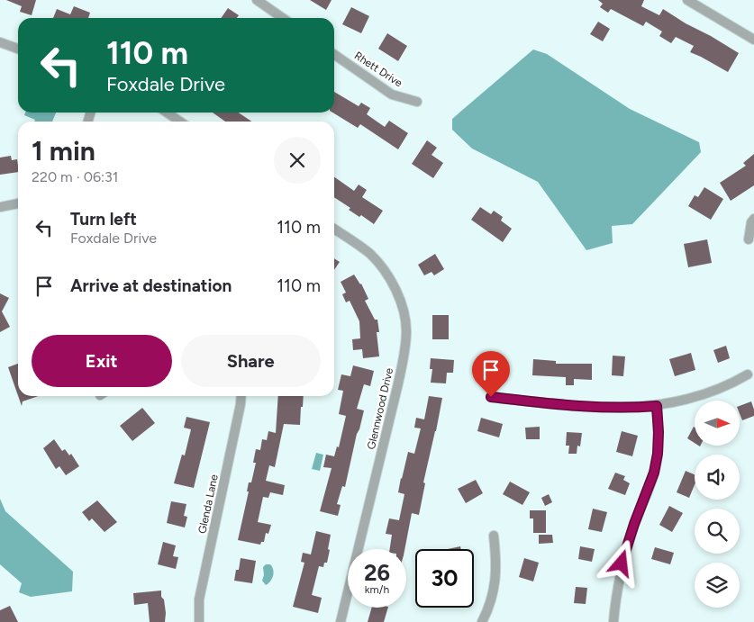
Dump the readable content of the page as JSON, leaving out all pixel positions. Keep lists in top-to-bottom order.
{
  "streets": {
    "street": ["Rhett Drive", "Glennwood Drive", "Glenda Lane"]
  },
  "north": "right",
  "page": {
    "turn": ["110 m", "Foxdale Drive"],
    "heading": ["1 min", "220 m · 06:31"],
    "list": [
      {
        "name": "Turn left",
        "note": "Foxdale Drive",
        "value": "110 m"
      },
      {
        "name": "Arrive at destination",
        "value": "110 m"
      }
    ],
    "buttons": ["Exit", "Share"],
    "speed": "26 km/h",
    "limit": "30"
  }
}
